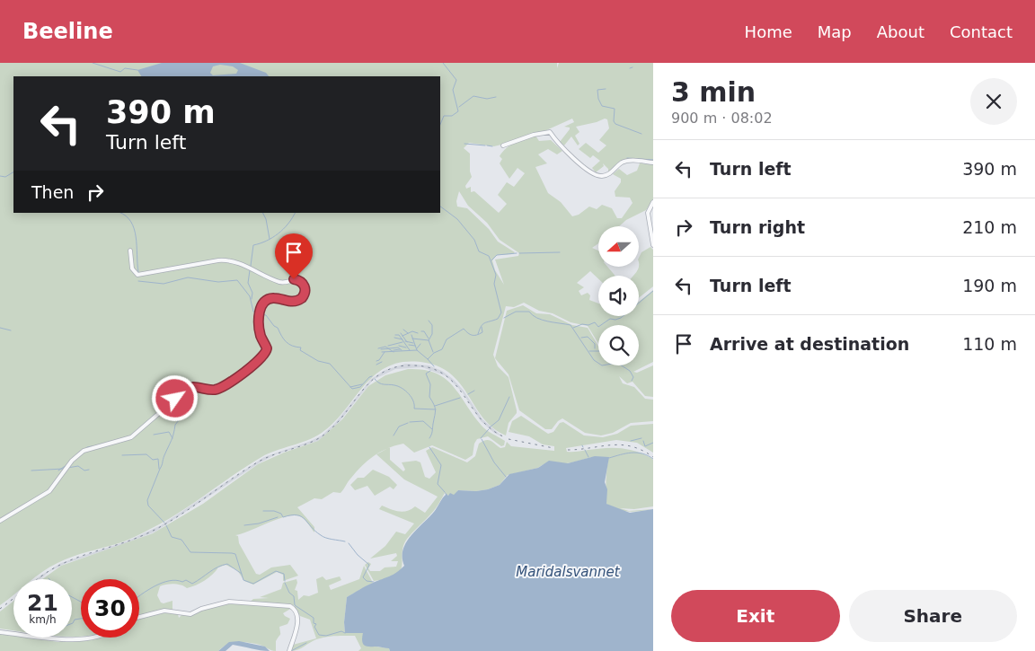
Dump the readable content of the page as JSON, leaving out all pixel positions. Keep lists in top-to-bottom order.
{
  "water": ["Maridalsvannet"],
  "north": "left",
  "page": {
    "header": "Beeline",
    "nav": [
      "Home",
      "Map",
      "About",
      "Contact"
    ],
    "heading": ["3 min", "900 m · 08:02"],
    "turn": ["390 m", "Turn left"],
    "list": [
      {
        "name": "Turn left",
        "value": "390 m"
      },
      {
        "name": "Turn right",
        "value": "210 m"
      },
      {
        "name": "Turn left",
        "value": "190 m"
      },
      {
        "name": "Arrive at destination",
        "value": "110 m"
      }
    ],
    "then": "Then",
    "speed": "21 km/h",
    "limit": "30",
    "buttons": ["Exit", "Share"]
  }
}
